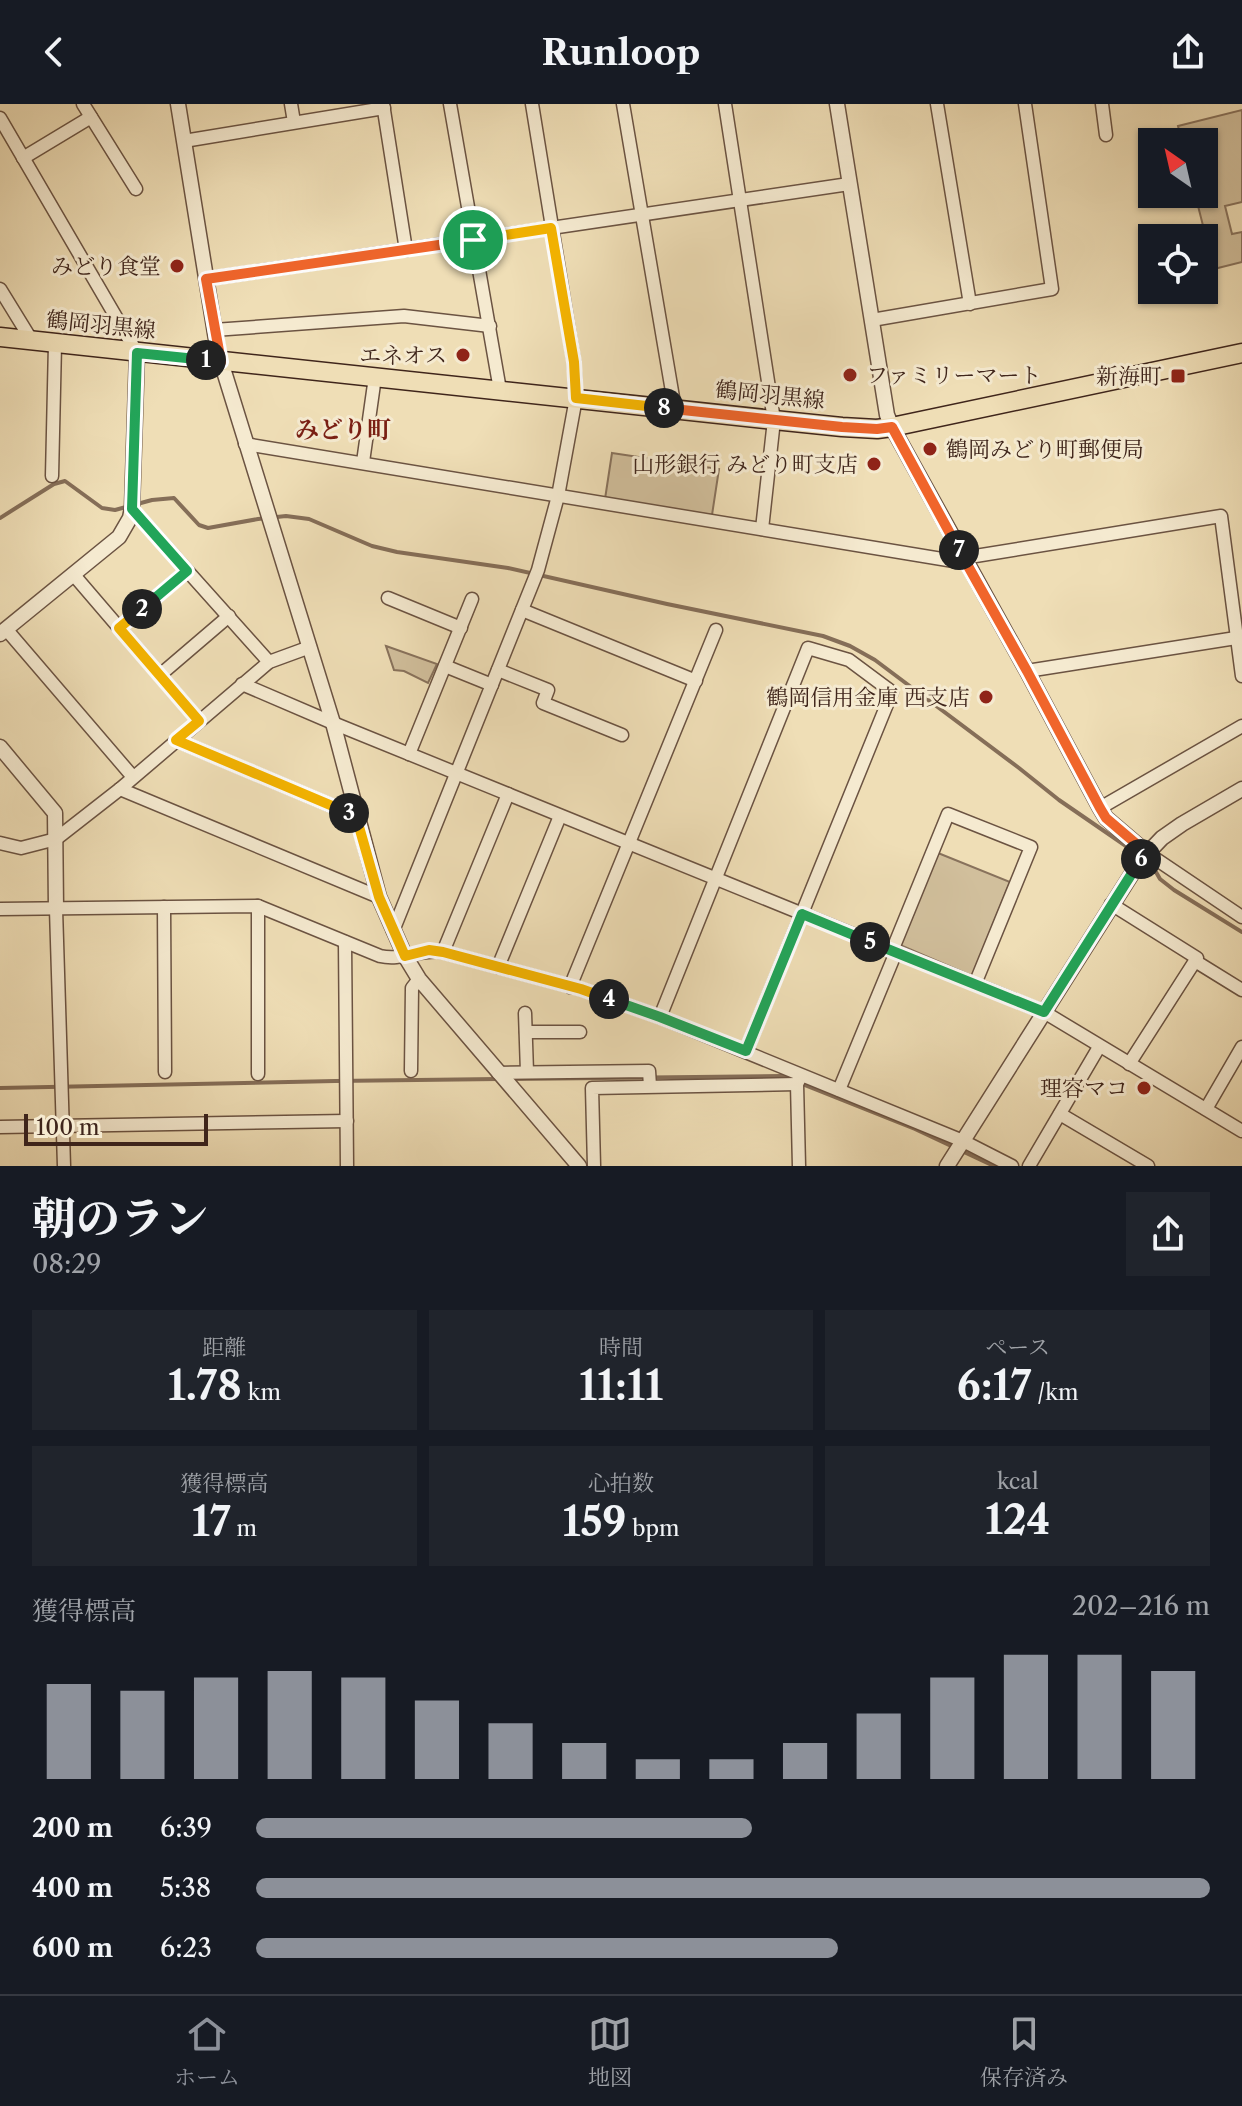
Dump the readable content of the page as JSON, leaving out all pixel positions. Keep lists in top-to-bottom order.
{
  "streets": {
    "main road": ["鶴岡羽黒線"]
  },
  "districts": ["みどり町"],
  "places": {
    "other": [
      "みどり食堂",
      "エネオス",
      "ファミリーマート",
      "鶴岡みどり町郵便局",
      "山形銀行 みどり町支店",
      "鶴岡信用金庫 西支店",
      "理容マコ"
    ],
    "transit": ["新海町"]
  },
  "scale_bar": "100 m",
  "north": "top left",
  "page": {
    "header": "Runloop",
    "pins": [
      "1",
      "8",
      "7",
      "2",
      "3",
      "6",
      "5",
      "4"
    ],
    "scale": "100 m",
    "heading": ["朝のラン", "08:29"],
    "stats": [
      ["距離", "1.78 km"],
      ["時間", "11:11"],
      ["ペース", "6:17 /km"],
      ["獲得標高", "17 m"],
      ["心拍数", "159 bpm"],
      ["kcal", "124"]
    ],
    "chart": ["獲得標高", "202–216 m"],
    "list": [
      {
        "name": "200 m",
        "note": "6:39"
      },
      {
        "name": "400 m",
        "note": "5:38"
      },
      {
        "name": "600 m",
        "note": "6:23"
      }
    ],
    "tabs": ["ホーム", "地図", "保存済み"]
  }
}
